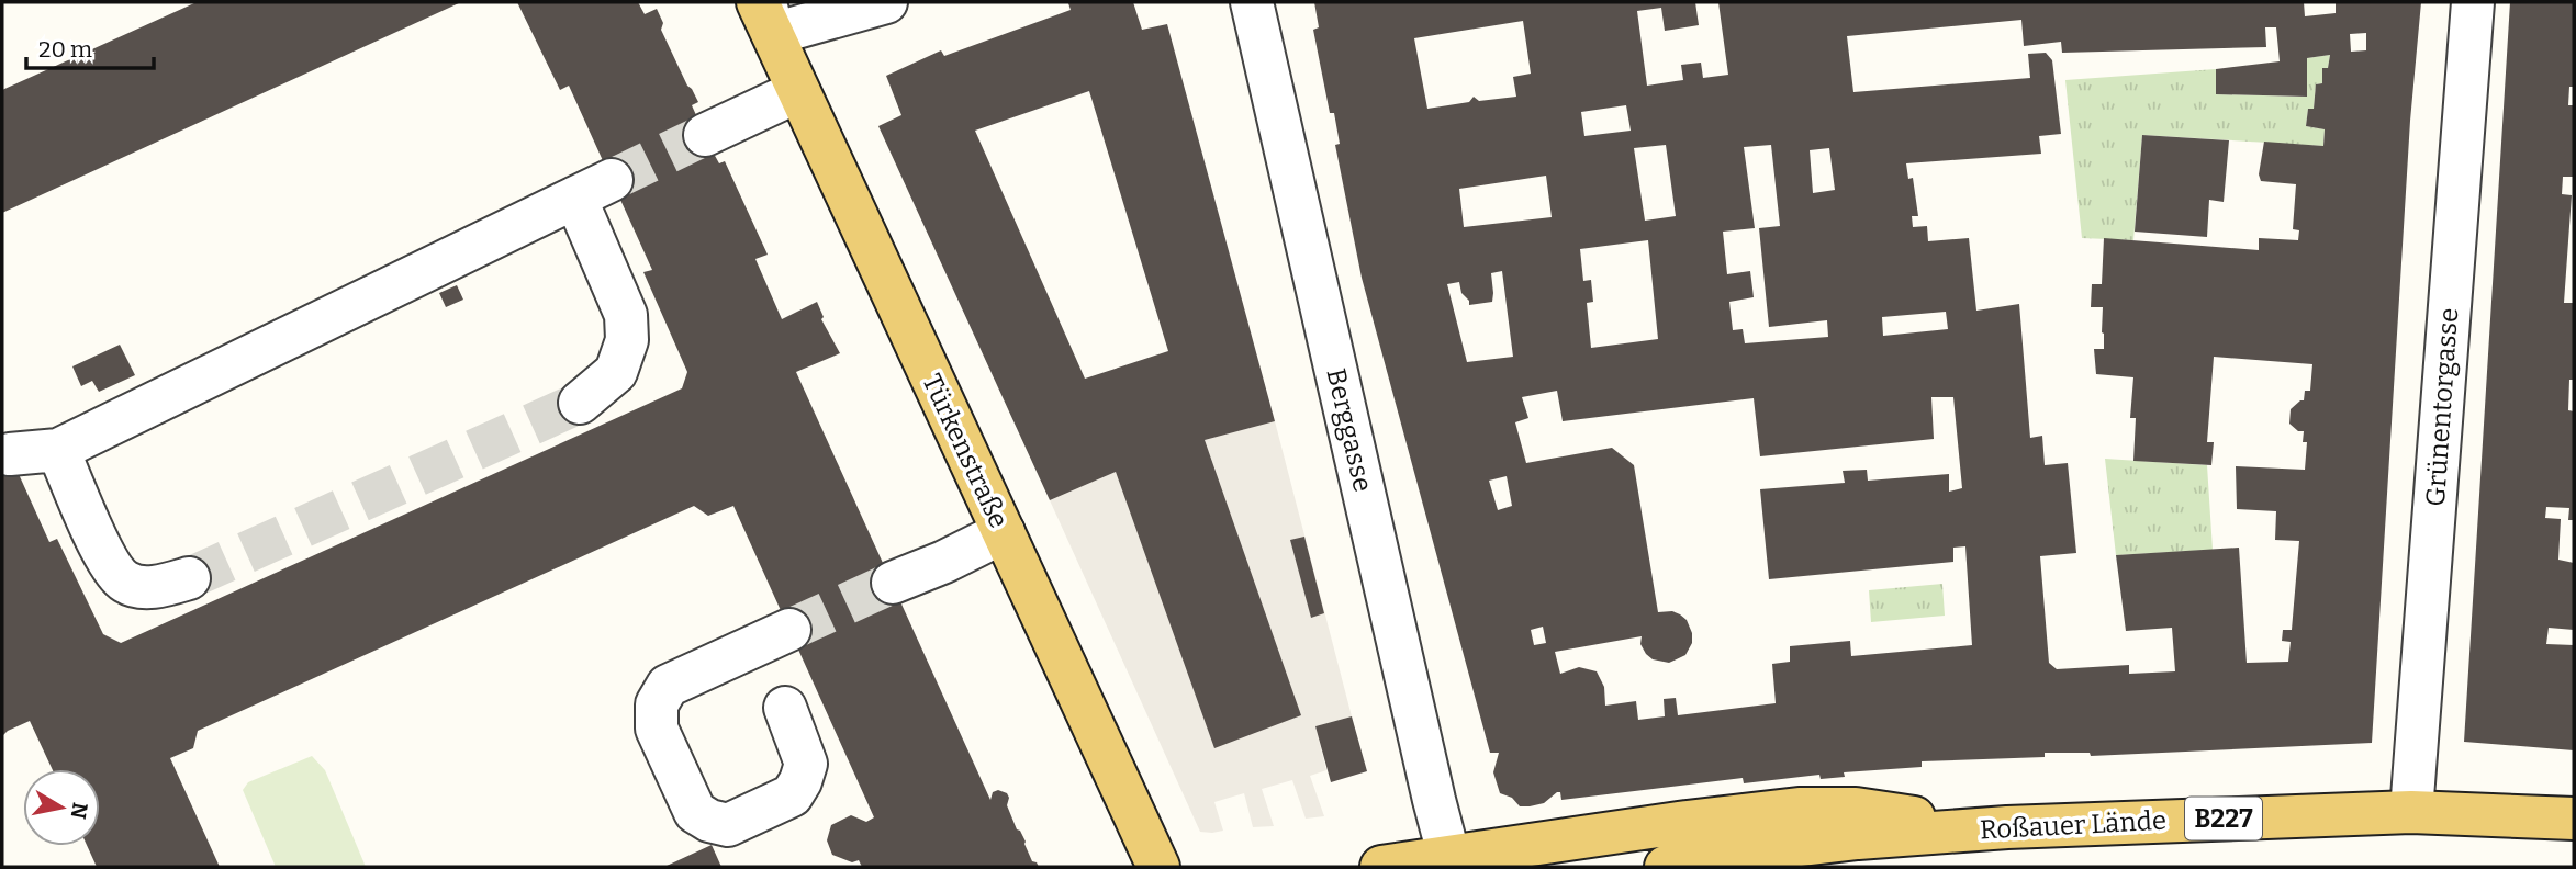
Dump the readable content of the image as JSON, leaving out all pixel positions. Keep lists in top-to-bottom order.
{
  "streets": {
    "main road": ["Türkenstraße", "B227", "Roßauer Lände"],
    "street": ["Grünentorgasse", "Berggasse"]
  },
  "crossings": [
    ["Grünentorgasse", "Roßauer Lände"]
  ],
  "scale_bar": "20 m",
  "north": "right"
}
